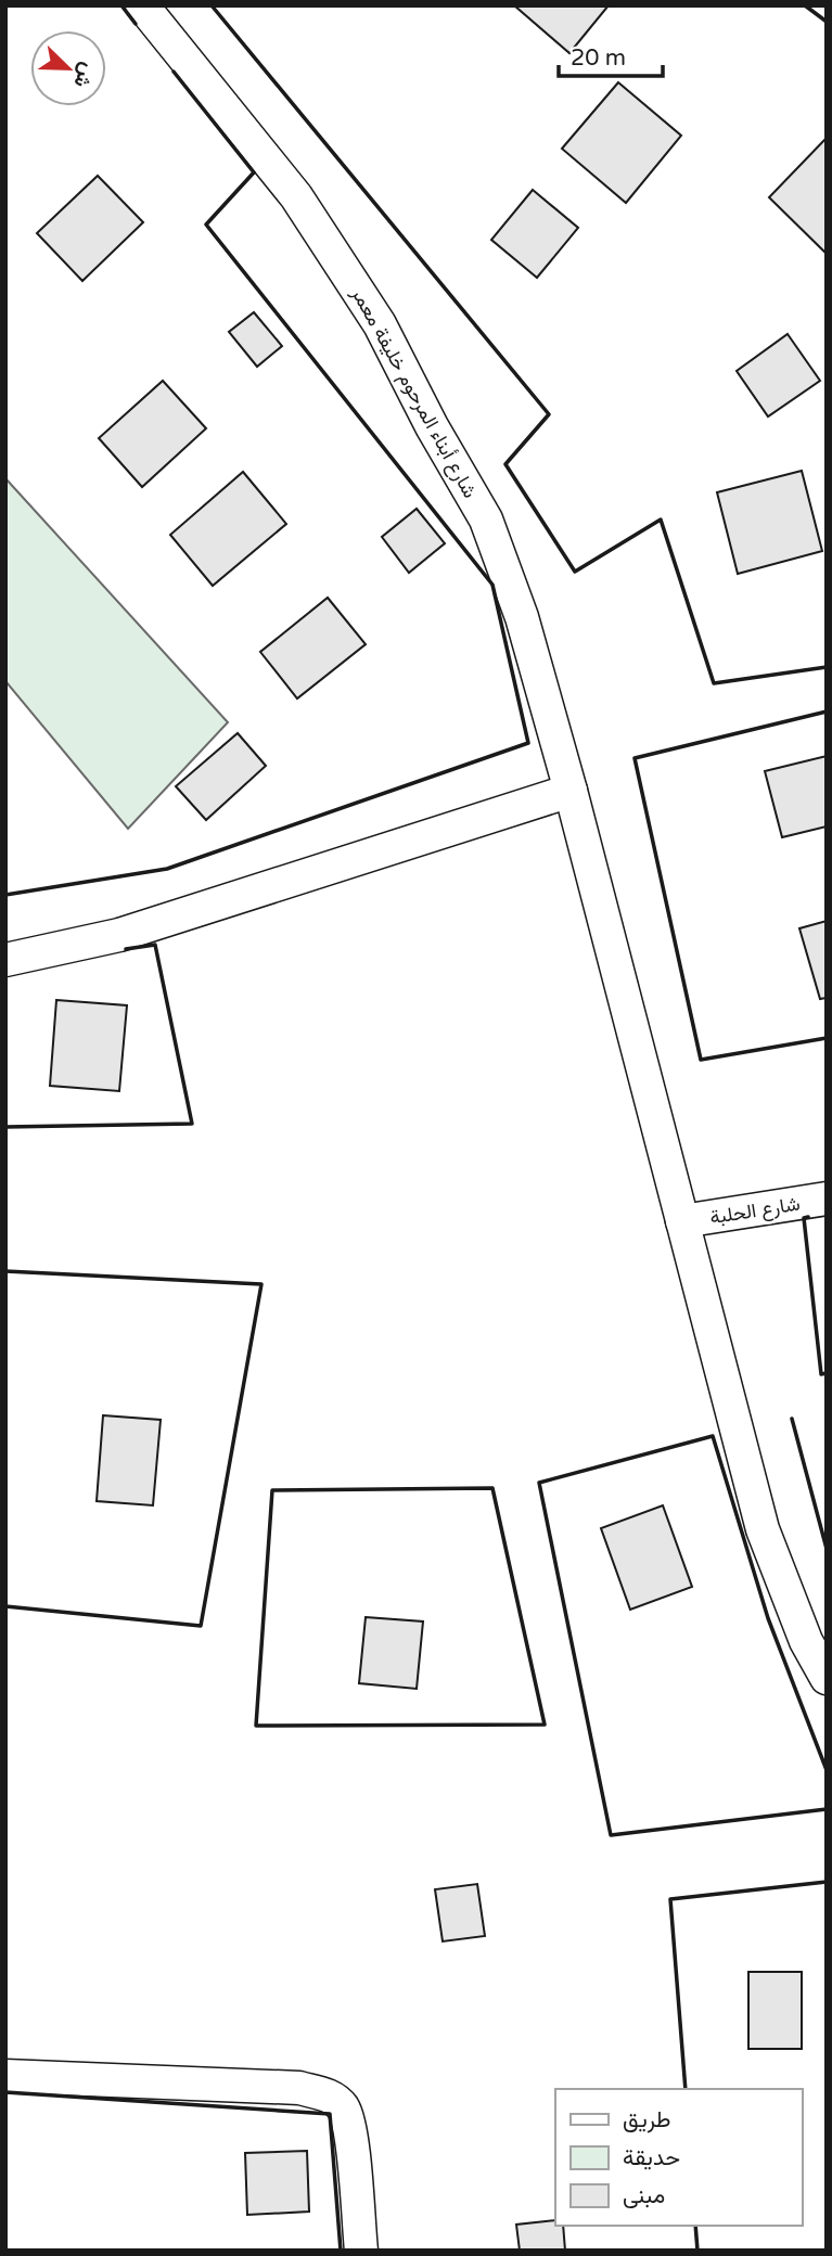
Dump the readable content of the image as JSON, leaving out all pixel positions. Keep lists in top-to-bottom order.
{
  "streets": {
    "street": ["شارع أبناء المرحوم خليفة معمر", "شارع الحلبة"]
  },
  "crossings": [
    ["شارع أبناء المرحوم خليفة معمر", "شارع الحلبة"]
  ],
  "legend": ["طريق", "حديقة", "مبنى"],
  "scale_bar": "20 m",
  "north": "bottom right"
}
